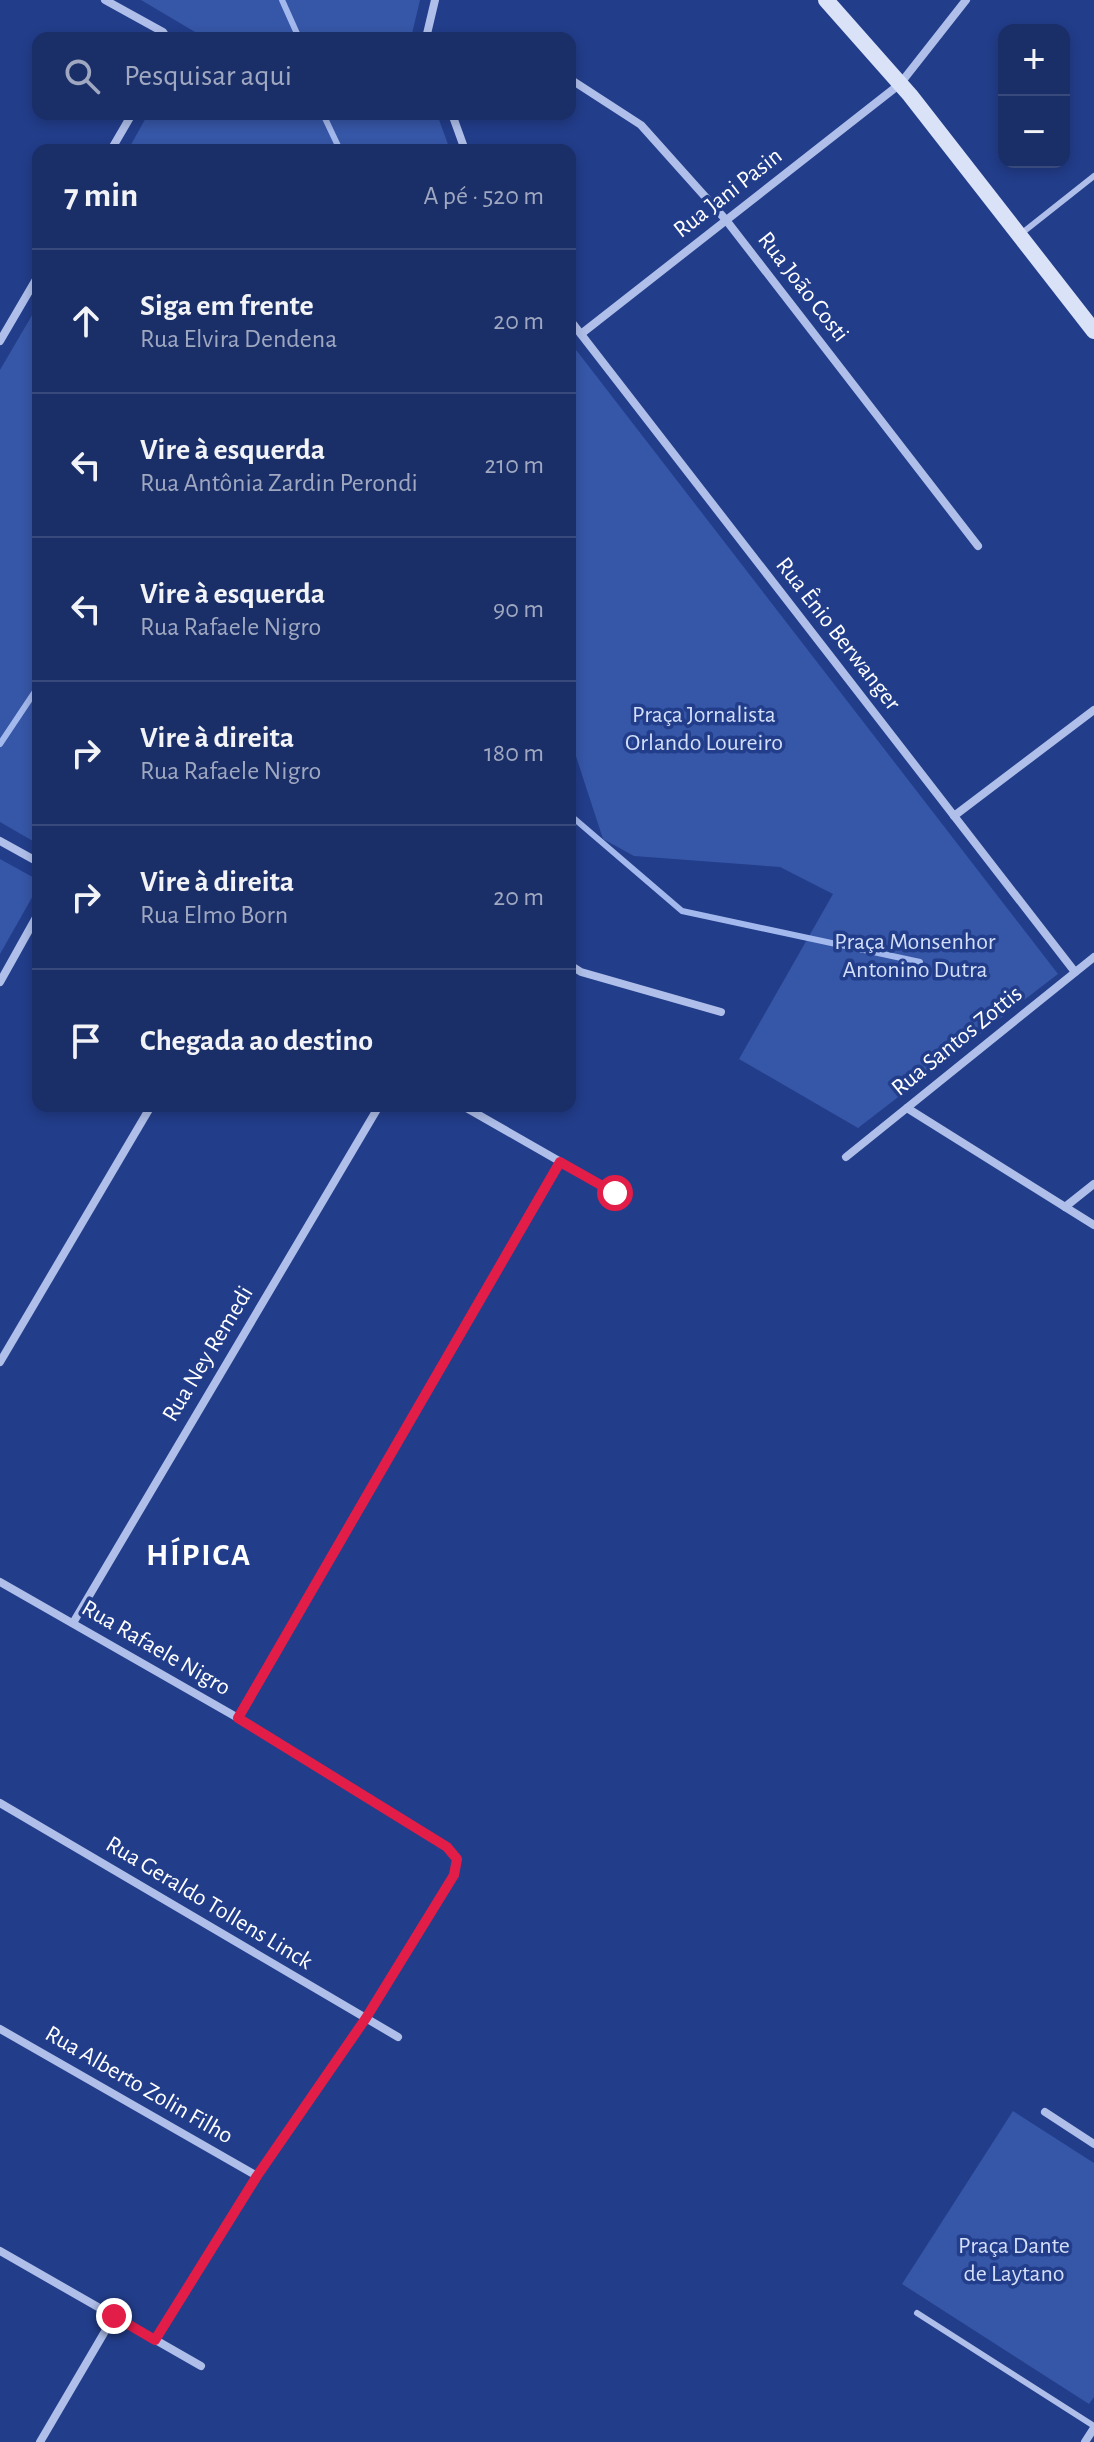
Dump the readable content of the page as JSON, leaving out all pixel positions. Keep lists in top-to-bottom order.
{
  "streets": {
    "street": [
      "Rua Jani Pasin",
      "Rua João Costi",
      "Rua Ênio Berwanger",
      "Rua Santos Zottis",
      "Rua Ney Remedi",
      "Rua Rafaele Nigro",
      "Rua Geraldo Tollens Linck",
      "Rua Alberto Zolin Filho"
    ]
  },
  "crossings": [
    ["Rua Jani Pasin", "Rua João Costi"],
    ["Rua Jani Pasin", "Rua Ênio Berwanger"],
    ["Rua Ênio Berwanger", "Rua Santos Zottis"],
    ["Rua Ney Remedi", "Rua Rafaele Nigro"],
    ["Rua Rafaele Nigro", "Rua Geraldo Tollens Linck"],
    ["Rua Rafaele Nigro", "Rua Alberto Zolin Filho"]
  ],
  "districts": ["HÍPICA"],
  "parks": ["Praça Jornalista Orlando Loureiro", "Praça Monsenhor Antonino Dutra", "Praça Dante de Laytano"],
  "page": {
    "map_buttons": ["+", "−"],
    "search": "Pesquisar aqui",
    "heading": ["7 min", "A pé · 520 m"],
    "list": [
      ["Siga em frente", "Rua Elvira Dendena", "20 m"],
      ["Vire à esquerda", "Rua Antônia Zardin Perondi", "210 m"],
      ["Vire à esquerda", "Rua Rafaele Nigro", "90 m"],
      ["Vire à direita", "Rua Rafaele Nigro", "180 m"],
      ["Vire à direita", "Rua Elmo Born", "20 m"],
      "Chegada ao destino"
    ]
  }
}
